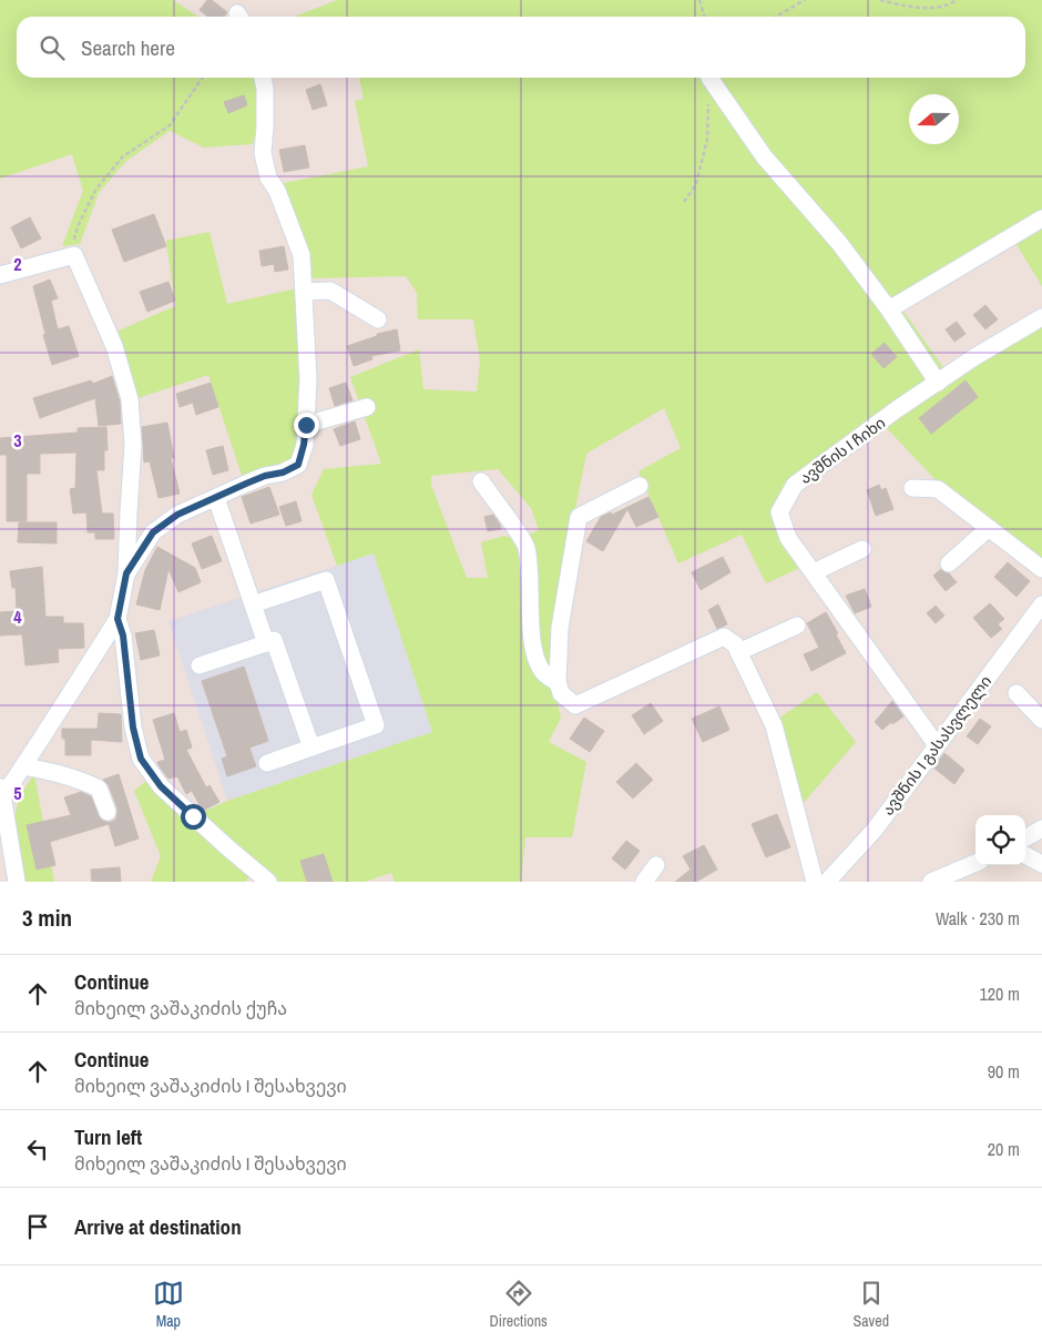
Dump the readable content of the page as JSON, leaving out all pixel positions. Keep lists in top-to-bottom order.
{
  "streets": {
    "street": ["ავშნის I ჩიხი", "ავშნის I გასასვლელი"]
  },
  "crossings": [
    ["ავშნის I ჩიხი", "ავშნის I გასასვლელი"]
  ],
  "north": "left",
  "page": {
    "search": "Search here",
    "heading": ["3 min", "Walk · 230 m"],
    "list": [
      ["Continue", "მიხეილ ვაშაკიძის ქუჩა", "120 m"],
      ["Continue", "მიხეილ ვაშაკიძის I შესახვევი", "90 m"],
      ["Turn left", "მიხეილ ვაშაკიძის I შესახვევი", "20 m"],
      "Arrive at destination"
    ],
    "nav": ["Map", "Directions", "Saved"]
  },
  "grid": {
    "rows": [
      "2",
      "3",
      "4",
      "5"
    ]
  }
}
